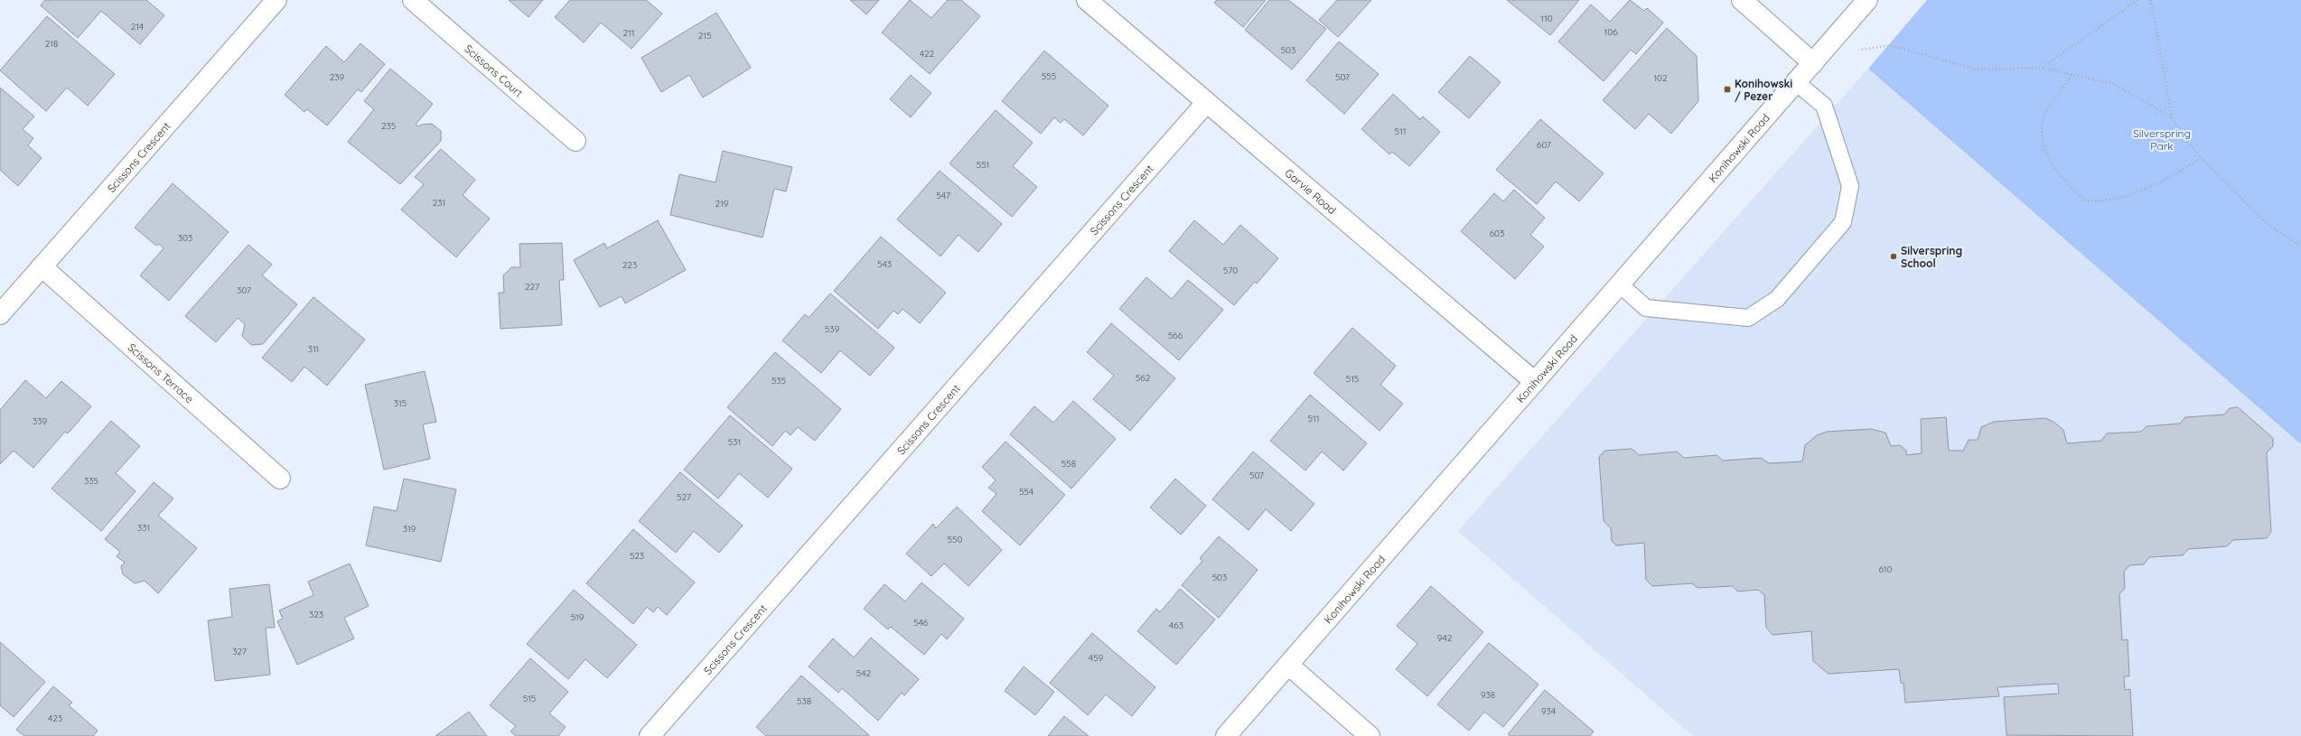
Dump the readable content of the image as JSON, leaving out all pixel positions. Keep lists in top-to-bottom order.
{
  "streets": {
    "street": [
      "Scissons Court",
      "Konihowski Road",
      "Scissons Crescent",
      "Garvie Road",
      "Scissons Terrace"
    ]
  },
  "crossings": [
    ["Konihowski Road", "Garvie Road"],
    ["Scissons Crescent", "Garvie Road"],
    ["Scissons Crescent", "Scissons Terrace"]
  ],
  "parks": ["Silverspring Park"],
  "places": {
    "transit": ["Konihowski / Pezer"],
    "other": ["Silverspring School"]
  },
  "house_numbers": [
    "110",
    "214",
    "106",
    "211",
    "215",
    "218",
    "503",
    "422",
    "555",
    "239",
    "507",
    "102",
    "235",
    "511",
    "607",
    "551",
    "547",
    "231",
    "219",
    "603",
    "303",
    "543",
    "223",
    "570",
    "227",
    "307",
    "539",
    "566",
    "311",
    "562",
    "515",
    "535",
    "315",
    "511",
    "339",
    "531",
    "558",
    "507",
    "335",
    "554",
    "527",
    "331",
    "319",
    "550",
    "523",
    "610",
    "503",
    "323",
    "519",
    "546",
    "463",
    "942",
    "327",
    "459",
    "542",
    "938",
    "515",
    "538",
    "934",
    "423"
  ]
}
